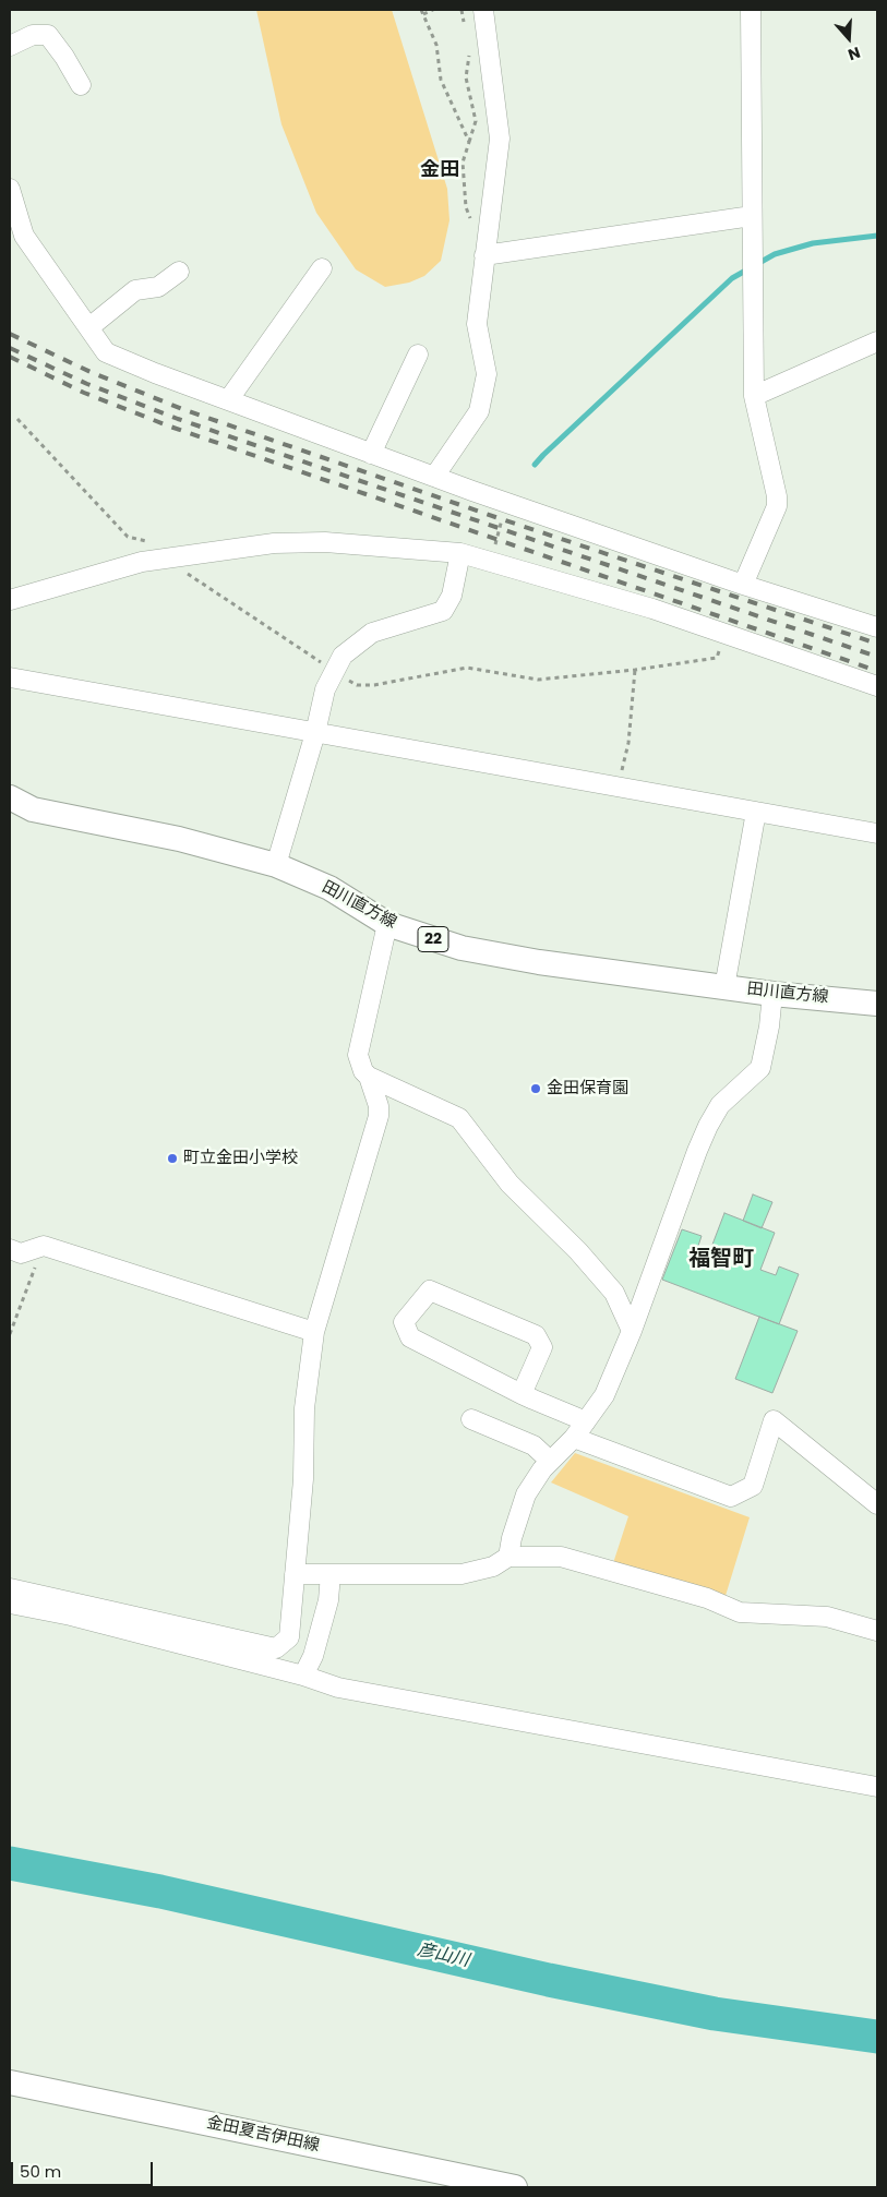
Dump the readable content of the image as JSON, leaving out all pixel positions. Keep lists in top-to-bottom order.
{
  "streets": {
    "main road": ["田川直方線", "22", "金田夏吉伊田線"]
  },
  "districts": ["金田", "福智町"],
  "water": ["彦山川"],
  "places": ["金田保育園", "町立金田小学校"],
  "scale_bar": "50 m",
  "north": "bottom"
}
